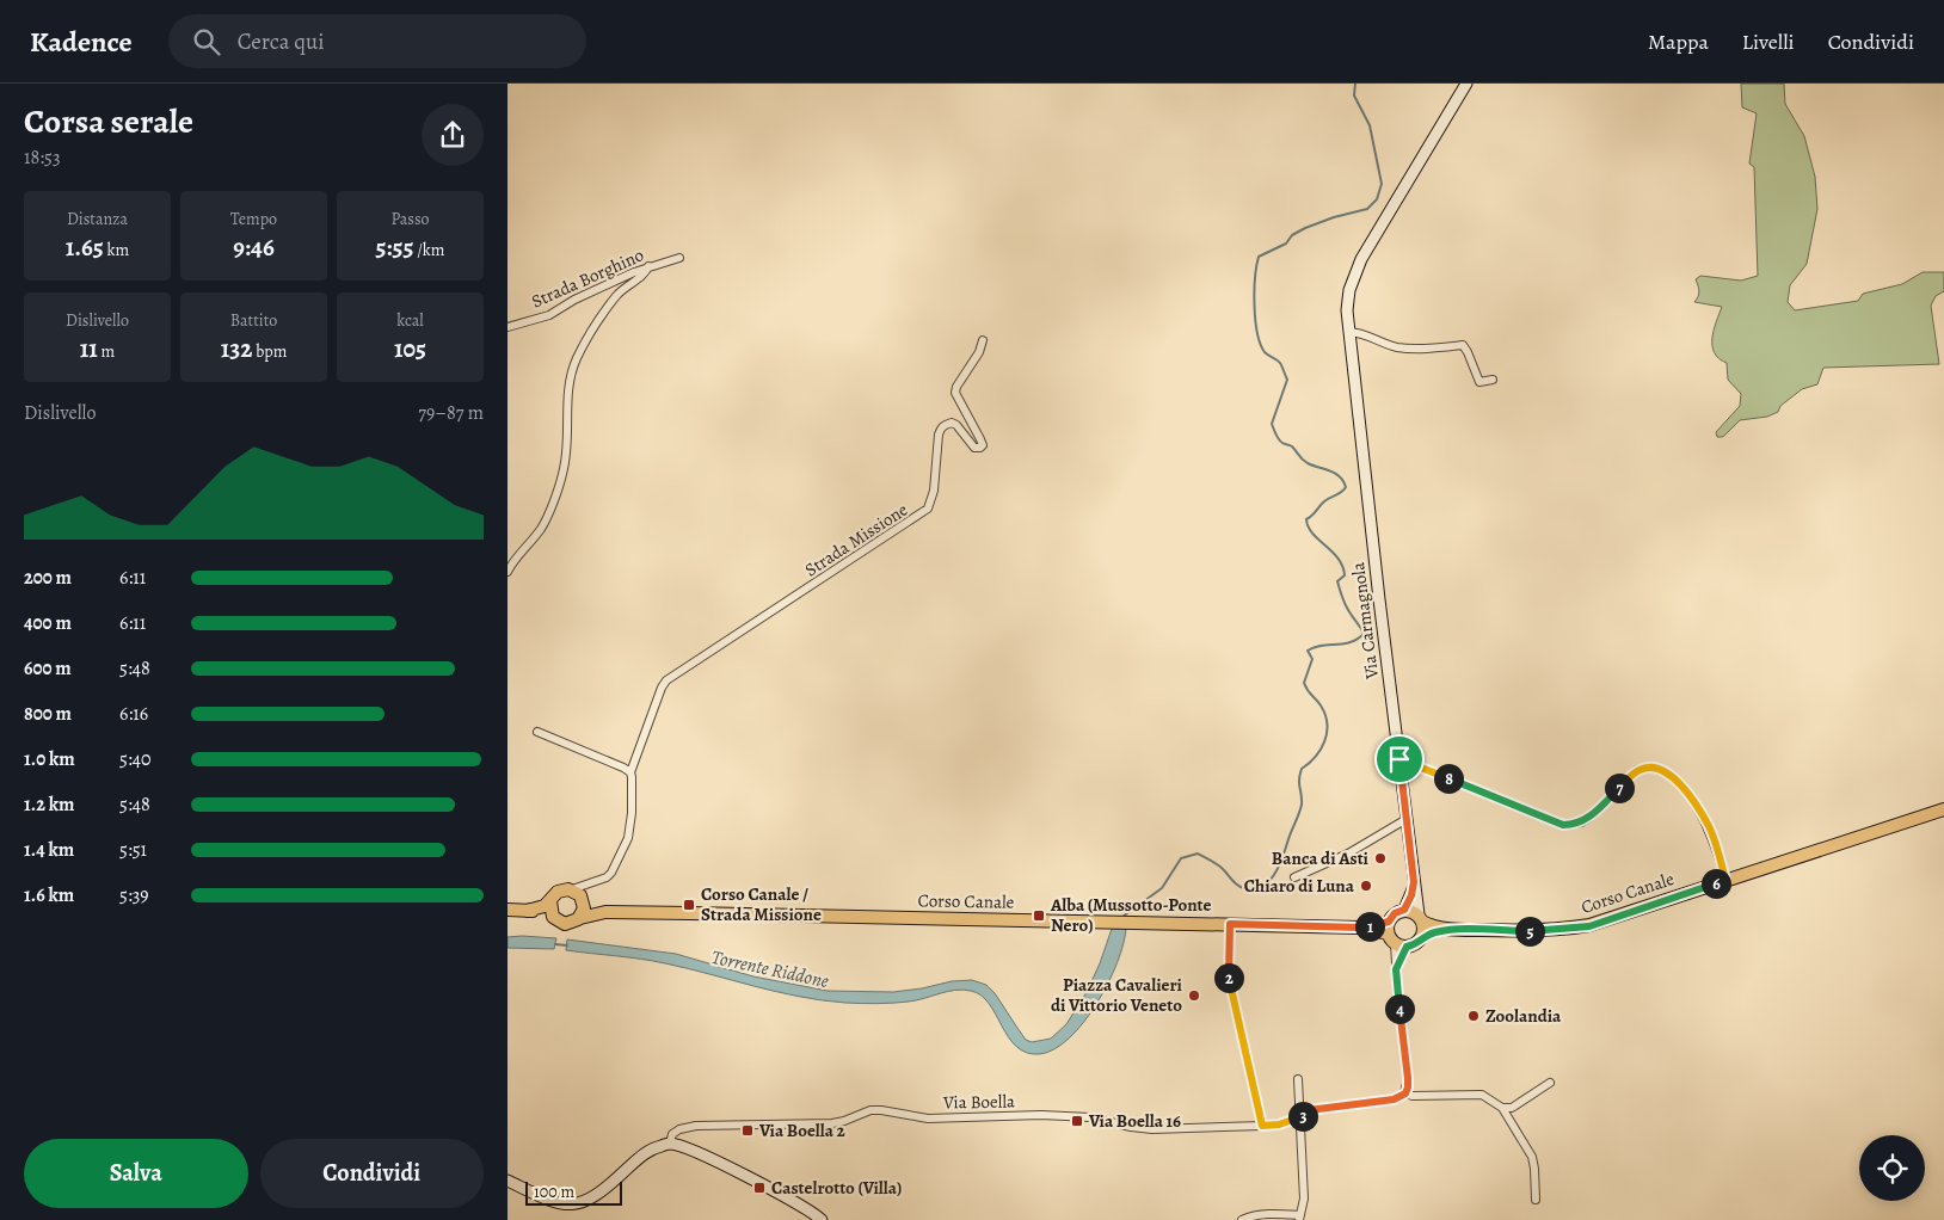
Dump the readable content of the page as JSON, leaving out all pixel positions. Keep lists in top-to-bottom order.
{
  "streets": {
    "main road": ["Via Carmagnola", "Corso Canale"],
    "street": ["Strada Borghino", "Strada Missione", "Via Boella"]
  },
  "crossings": [
    ["Strada Missione", "Corso Canale"],
    ["Via Carmagnola", "Corso Canale"]
  ],
  "water": ["Torrente Riddone"],
  "places": {
    "other": [
      "Banca di Asti",
      "Chiaro di Luna",
      "Piazza Cavalieri di Vittorio Veneto",
      "Zoolandia"
    ],
    "transit": [
      "Corso Canale / Strada Missione",
      "Alba (Mussotto-Ponte Nero)",
      "Via Boella 16",
      "Via Boella 2",
      "Castelrotto (Villa)"
    ]
  },
  "scale_bar": "100 m",
  "page": {
    "header": "Kadence",
    "search": "Cerca qui",
    "nav": ["Mappa", "Livelli", "Condividi"],
    "heading": ["Corsa serale", "18:53"],
    "stats": [
      ["Distanza", "1.65 km"],
      ["Tempo", "9:46"],
      ["Passo", "5:55 /km"],
      ["Dislivello", "11 m"],
      ["Battito", "132 bpm"],
      ["kcal", "105"]
    ],
    "chart": ["Dislivello", "79–87 m"],
    "list": [
      {
        "name": "200 m",
        "note": "6:11"
      },
      {
        "name": "400 m",
        "note": "6:11"
      },
      {
        "name": "600 m",
        "note": "5:48"
      },
      {
        "name": "800 m",
        "note": "6:16"
      },
      {
        "name": "1.0 km",
        "note": "5:40"
      },
      {
        "name": "1.2 km",
        "note": "5:48"
      },
      {
        "name": "1.4 km",
        "note": "5:51"
      },
      {
        "name": "1.6 km",
        "note": "5:39"
      }
    ],
    "pins": [
      "8",
      "7",
      "6",
      "1",
      "5",
      "2",
      "4",
      "3"
    ],
    "buttons": ["Salva", "Condividi"],
    "scale": "100 m"
  }
}
